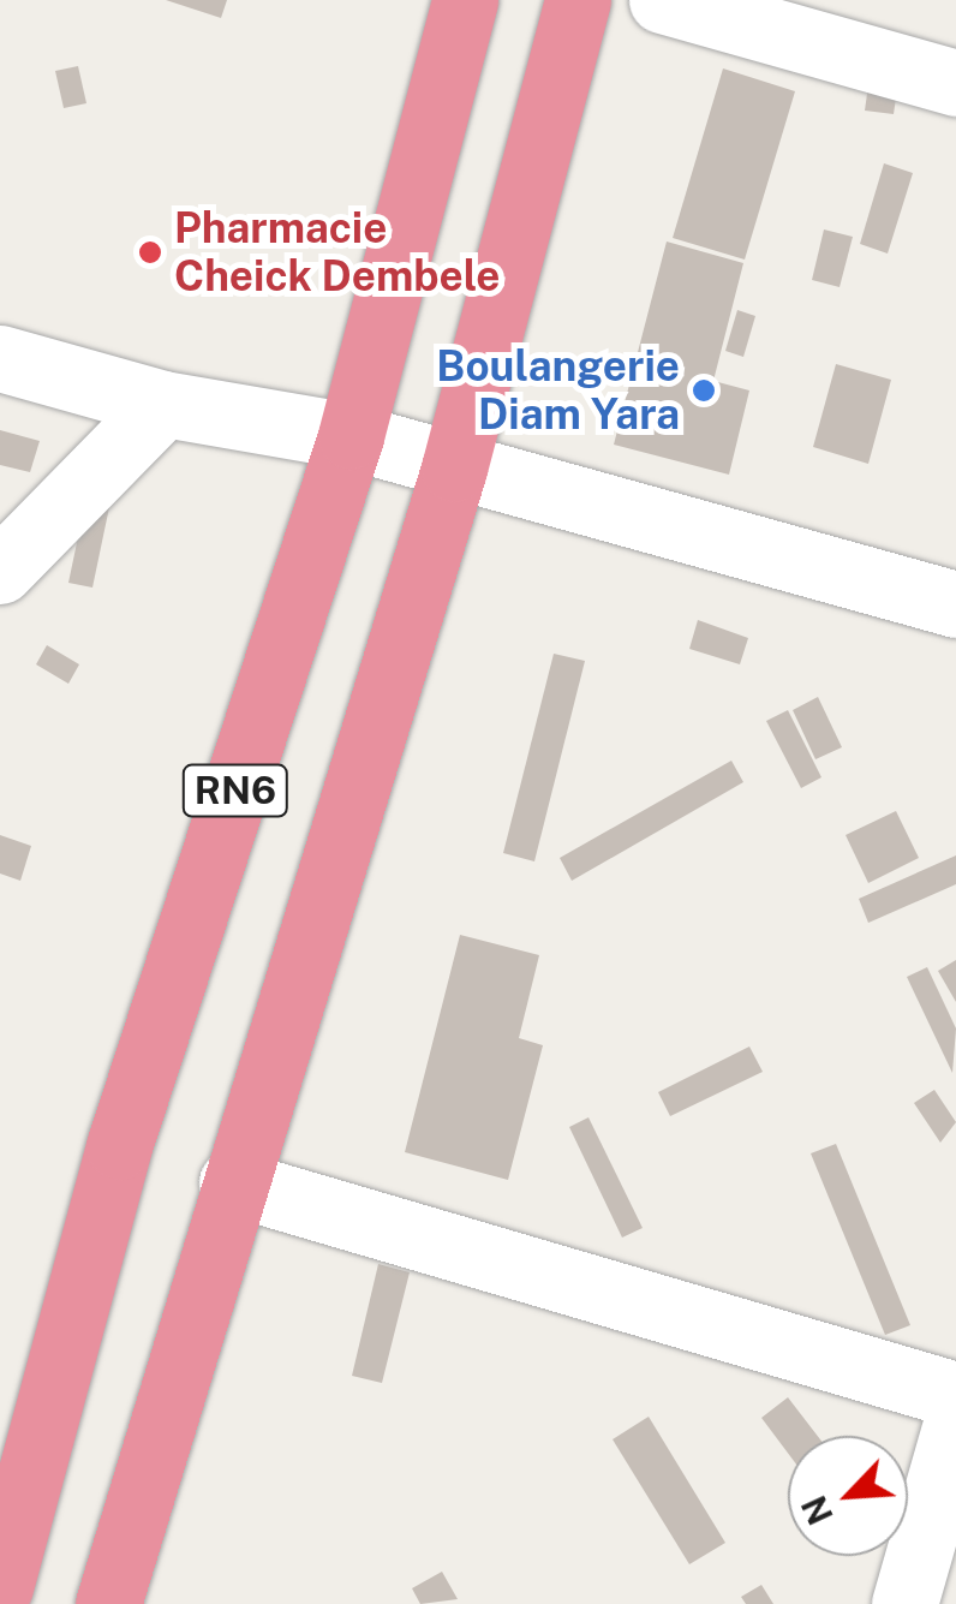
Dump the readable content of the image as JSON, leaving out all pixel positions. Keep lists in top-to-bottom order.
{
  "streets": {
    "highway": ["RN6"]
  },
  "places": ["Pharmacie Cheick Dembele", "Boulangerie Diam Yara"],
  "north": "bottom left"
}
